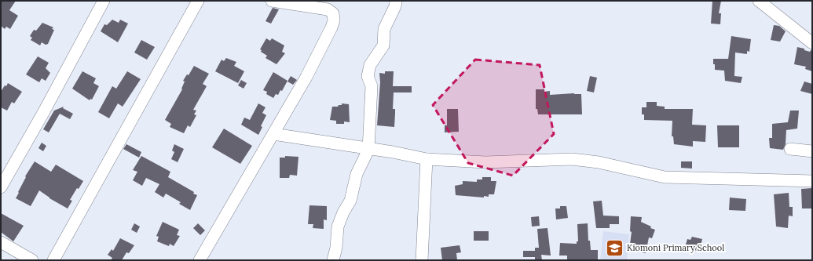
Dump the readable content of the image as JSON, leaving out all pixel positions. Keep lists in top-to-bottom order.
{
  "places": {
    "school or university": ["Kiomoni Primary School"]
  }
}
